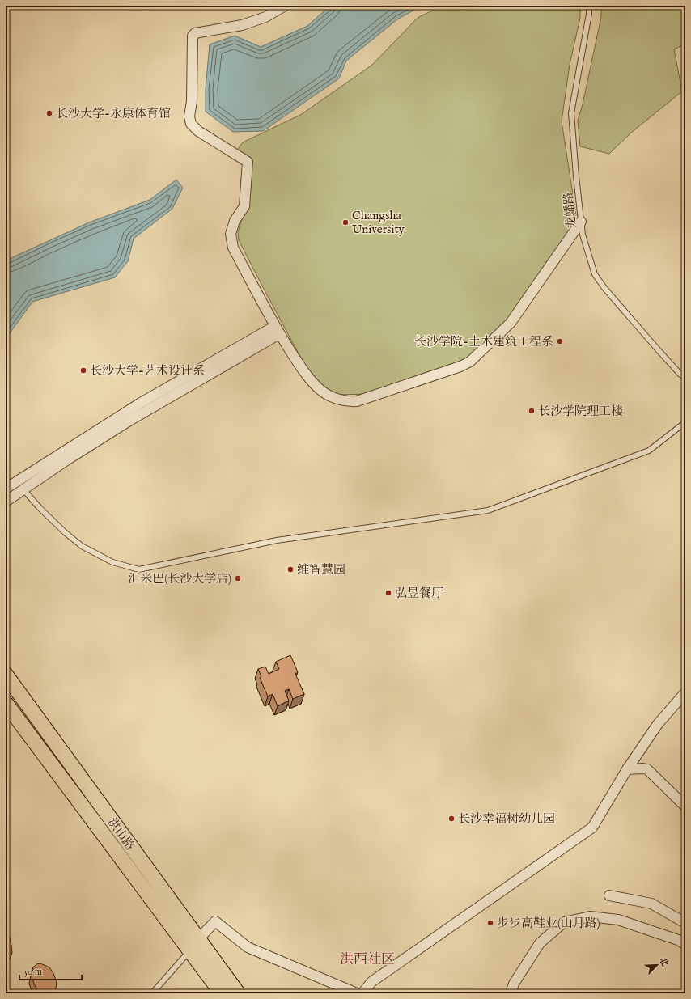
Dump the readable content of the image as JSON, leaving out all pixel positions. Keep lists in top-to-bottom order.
{
  "streets": {
    "main road": ["洪山路"],
    "lane": ["龙蟠路"]
  },
  "districts": ["洪西社区"],
  "places": [
    "长沙大学-永康体育馆",
    "Changsha University",
    "长沙学院-土木建筑工程系",
    "长沙大学-艺术设计系",
    "长沙学院理工楼",
    "维智慧园",
    "汇米巴(长沙大学店)",
    "弘昱餐厅",
    "长沙幸福树幼儿园",
    "步步高鞋业(山月路)"
  ],
  "scale_bar": "50 m",
  "north": "top right"
}
